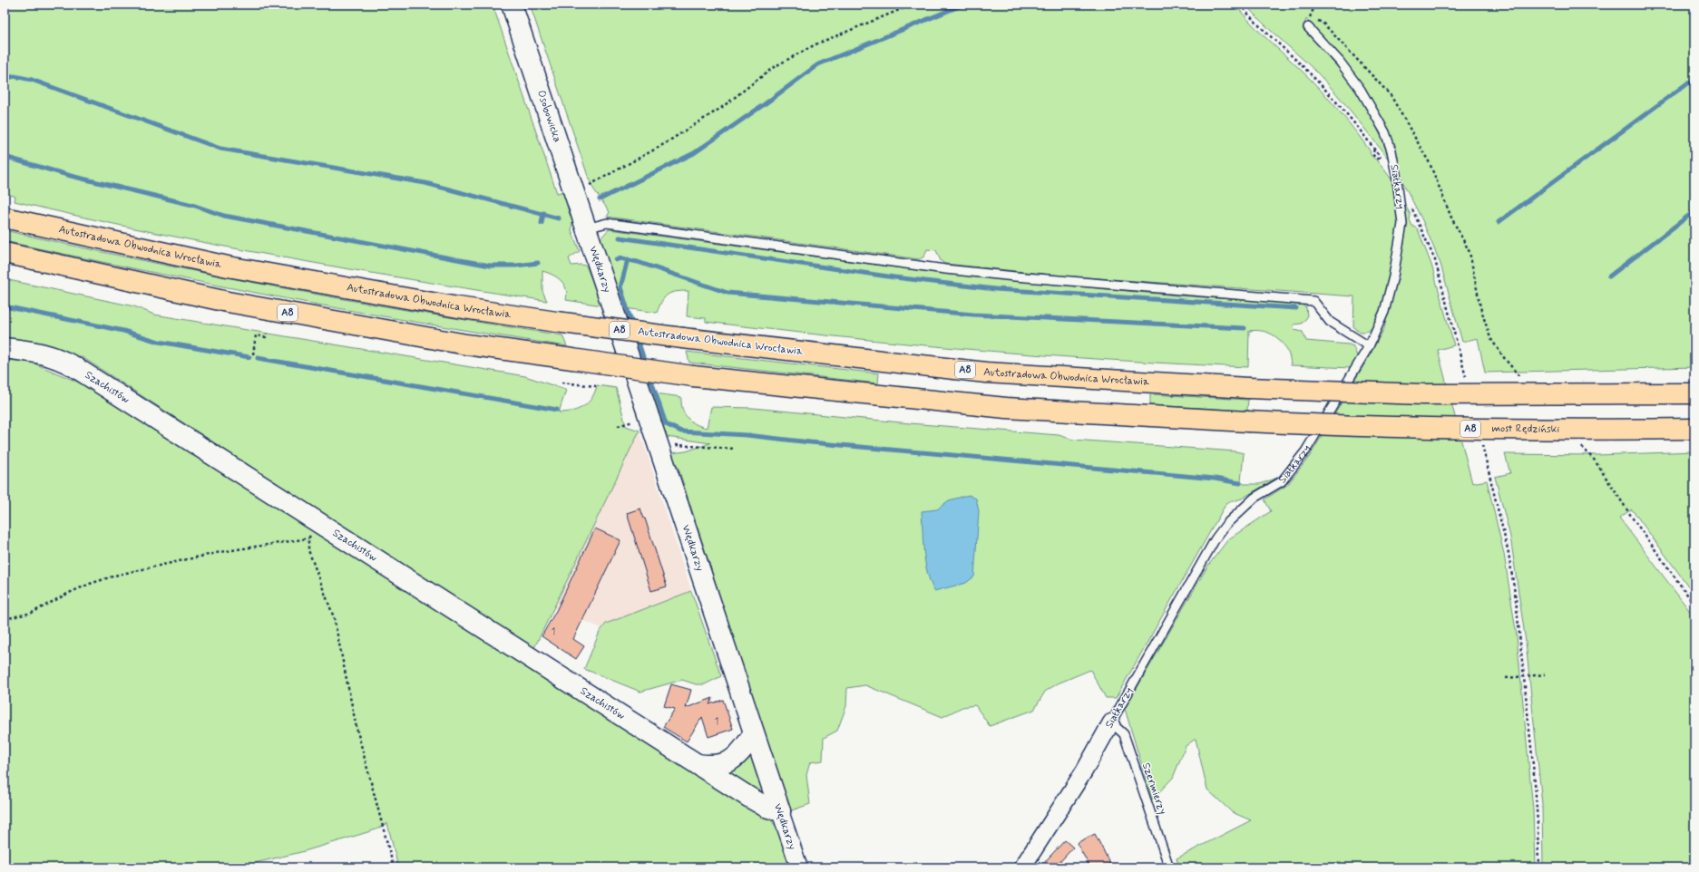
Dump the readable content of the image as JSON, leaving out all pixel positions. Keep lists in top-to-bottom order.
{
  "streets": {
    "highway": ["Autostradowa Obwodnica Wrocławia", "A8", "most Rędziński"],
    "street": [
      "Osobowicka",
      "Siatkarzy",
      "Wędkarzy",
      "Szachistów"
    ],
    "lane": ["Szermierzy"]
  },
  "crossings": [
    ["Osobowicka", "Wędkarzy"],
    ["Siatkarzy", "Szermierzy"],
    ["Wędkarzy", "Szachistów"]
  ],
  "house_numbers": ["1", "1"]
}
